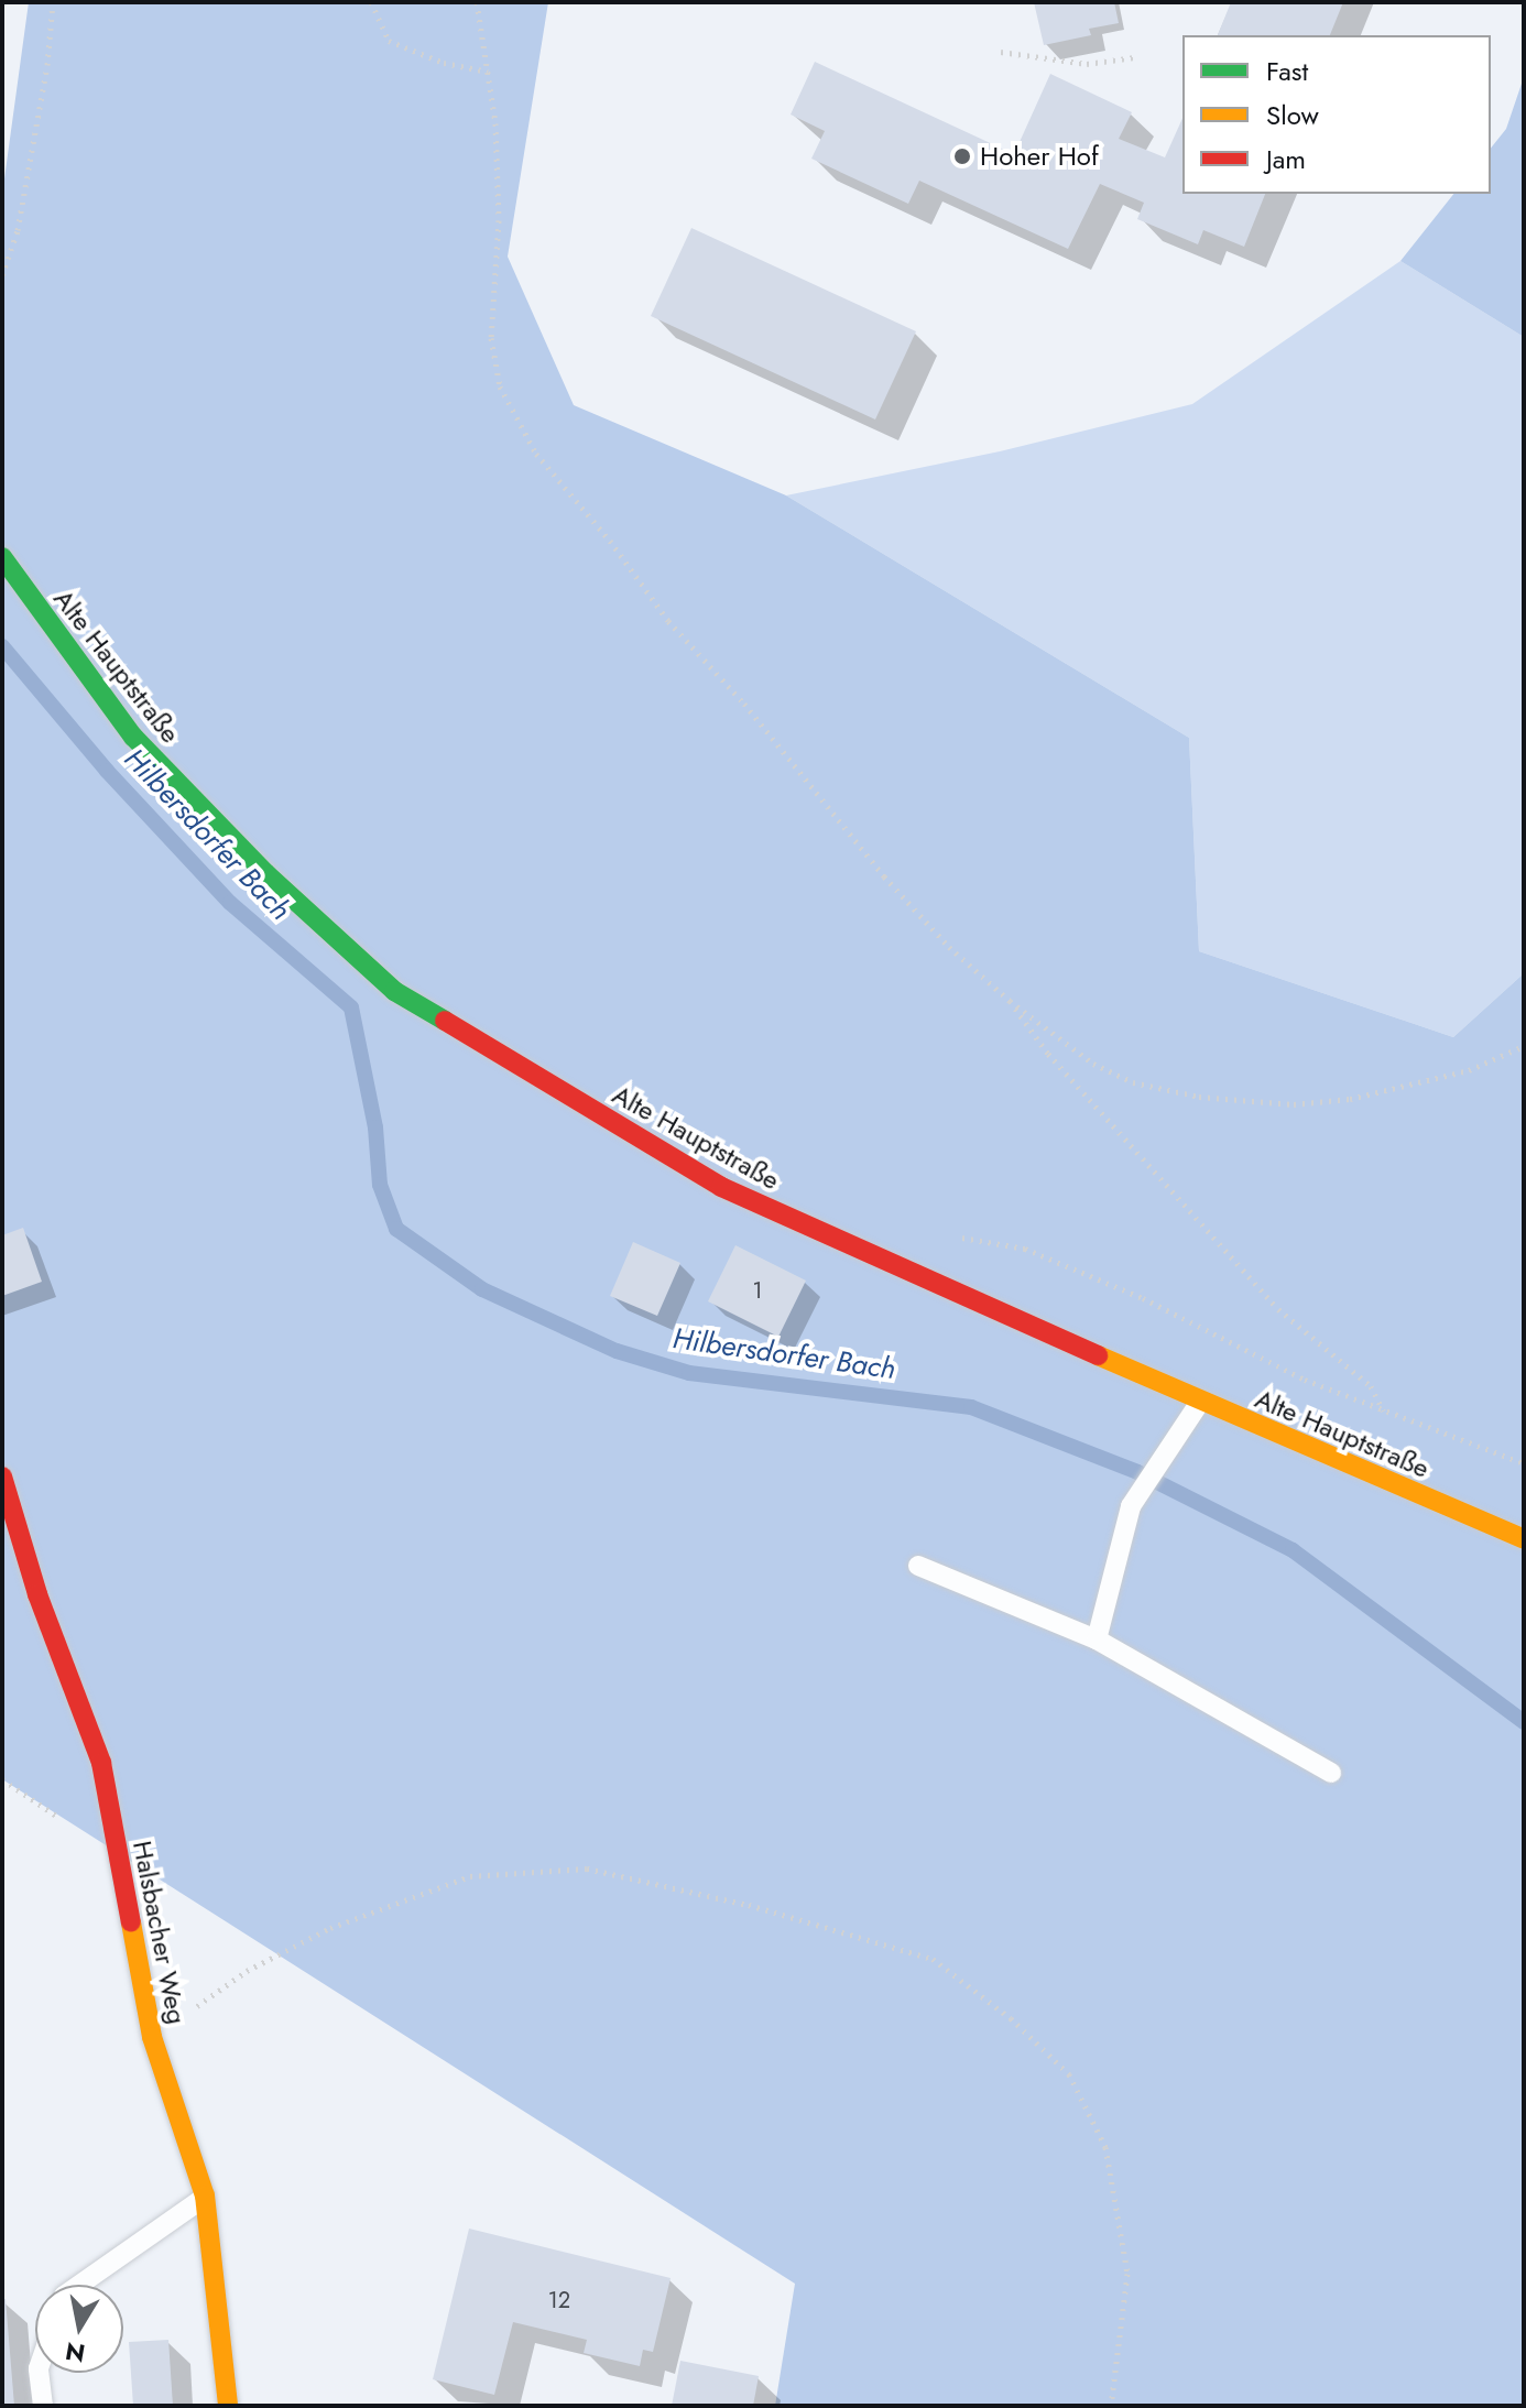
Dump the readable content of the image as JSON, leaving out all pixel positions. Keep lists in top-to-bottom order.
{
  "streets": {
    "main road": ["Alte Hauptstraße", "Halsbacher Weg"]
  },
  "water": ["Hilbersdorfer Bach"],
  "places": ["Hoher Hof"],
  "house_numbers": ["1", "12"],
  "legend": ["Fast", "Slow", "Jam"],
  "north": "bottom"
}
